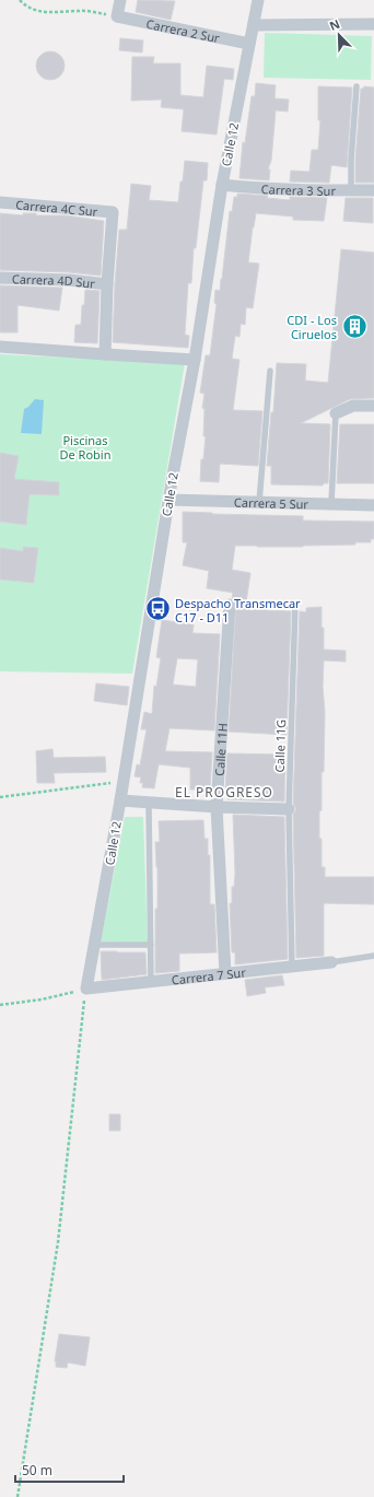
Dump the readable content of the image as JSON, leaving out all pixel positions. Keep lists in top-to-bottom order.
{
  "streets": {
    "street": [
      "Carrera 2 Sur",
      "Calle 12",
      "Carrera 3 Sur",
      "Carrera 4C Sur",
      "Carrera 4D Sur",
      "Carrera 5 Sur",
      "Calle 11H",
      "Carrera 7 Sur"
    ],
    "lane": ["Calle 11G"]
  },
  "crossings": [
    ["Carrera 2 Sur", "Calle 12"],
    ["Calle 12", "Carrera 3 Sur"],
    ["Calle 12", "Carrera 5 Sur"],
    ["Calle 12", "Carrera 7 Sur"],
    ["Carrera 4C Sur", "Carrera 4D Sur"],
    ["Calle 11G", "Carrera 7 Sur"],
    ["Calle 11H", "Carrera 7 Sur"]
  ],
  "districts": ["EL PROGRESO"],
  "parks": ["Piscinas De Robin"],
  "places": {
    "building": ["CDI - Los Ciruelos"],
    "bus stop": ["Despacho Transmecar C17 - D11"]
  },
  "scale_bar": "50 m",
  "north": "top left"
}
